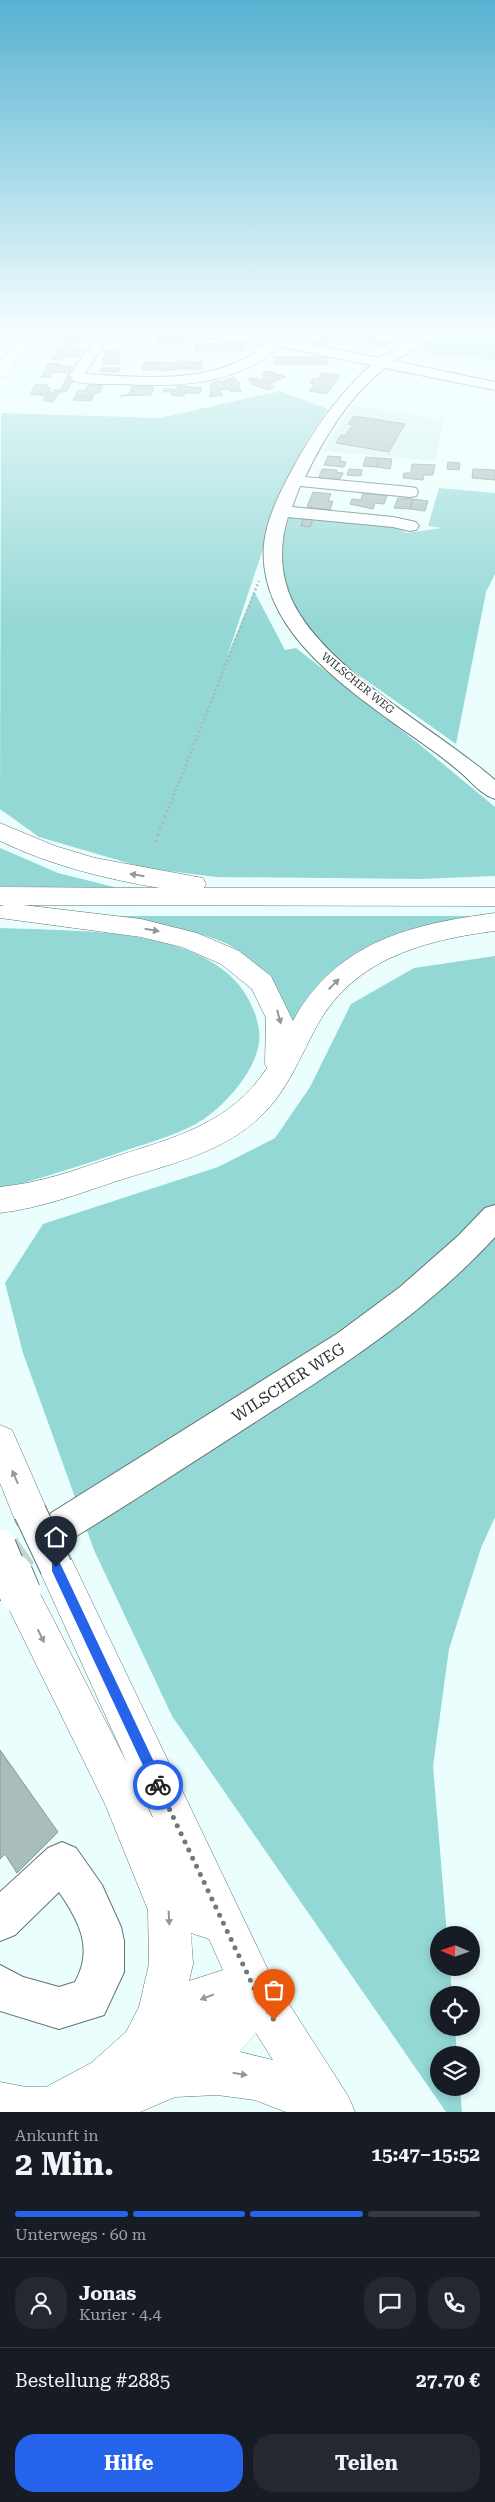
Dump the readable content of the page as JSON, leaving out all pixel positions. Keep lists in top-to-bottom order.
{
  "streets": {
    "street": ["WILSCHER WEG"]
  },
  "north": "left",
  "page": {
    "heading": ["2 Min.", "Ankunft in", "15:47–15:52"],
    "panel": [
      "Jonas",
      "Kurier · 4.4",
      "Bestellung #2885",
      "27.70 €"
    ],
    "bar": "Unterwegs · 60 m",
    "buttons": ["Hilfe", "Teilen"]
  }
}
